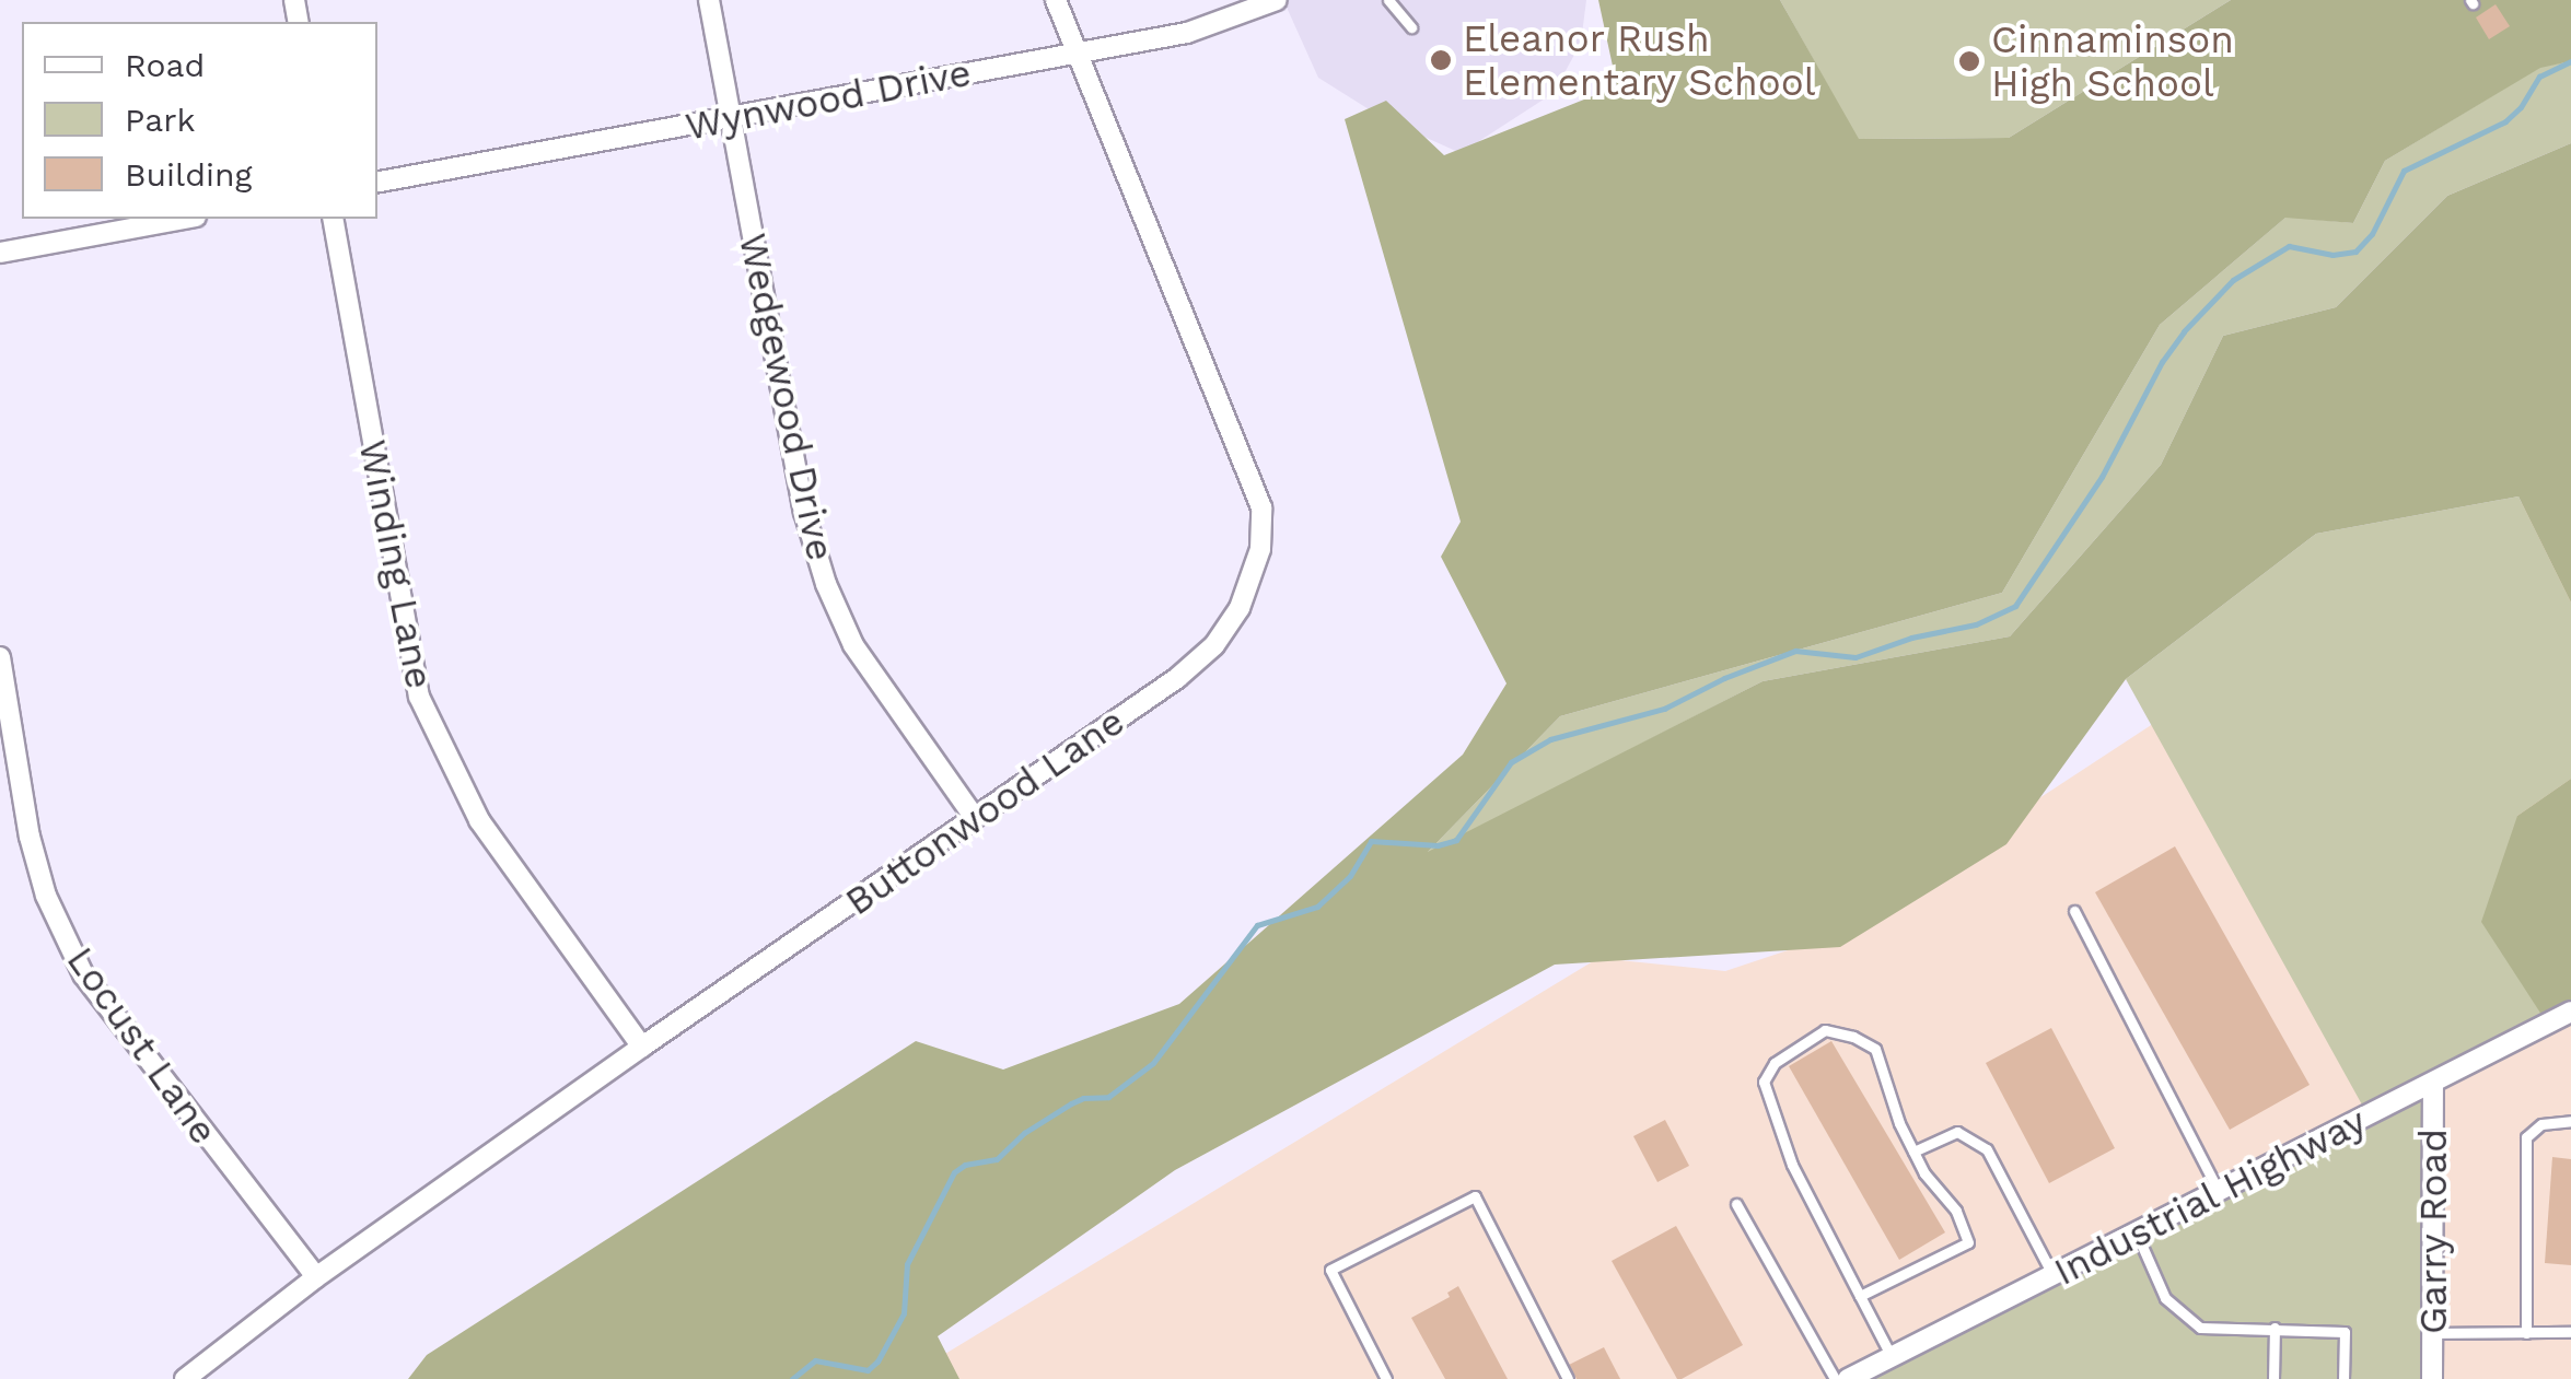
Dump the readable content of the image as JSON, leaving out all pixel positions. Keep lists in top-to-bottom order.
{
  "streets": {
    "street": [
      "Wynwood Drive",
      "Wedgewood Drive",
      "Winding Lane",
      "Buttonwood Lane",
      "Locust Lane",
      "Industrial Highway",
      "Garry Road"
    ]
  },
  "crossings": [
    ["Wynwood Drive", "Wedgewood Drive"],
    ["Wynwood Drive", "Buttonwood Lane"],
    ["Wedgewood Drive", "Buttonwood Lane"],
    ["Winding Lane", "Buttonwood Lane"],
    ["Buttonwood Lane", "Locust Lane"],
    ["Industrial Highway", "Garry Road"]
  ],
  "places": ["Eleanor Rush Elementary School", "Cinnaminson High School"],
  "legend": ["Road", "Park", "Building"]
}
